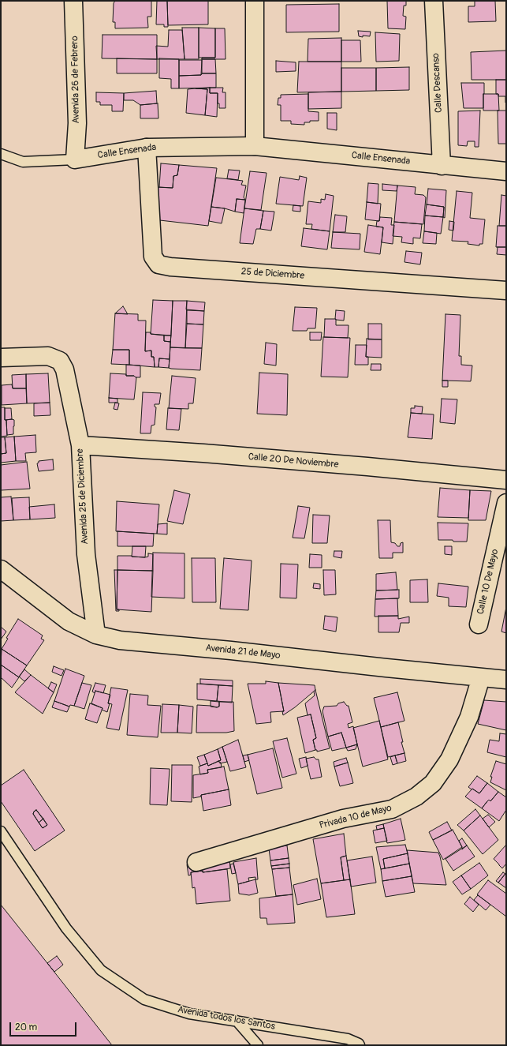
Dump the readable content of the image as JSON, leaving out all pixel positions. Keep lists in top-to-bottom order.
{
  "streets": {
    "street": [
      "Avenida 26 de Febrero",
      "Calle Descanso",
      "Calle Ensenada",
      "25 de Diciembre",
      "Calle 20 De Noviembre",
      "Avenida 25 de Diciembre",
      "Calle 10 De Mayo",
      "Avenida 21 de Mayo",
      "Privada 10 de Mayo"
    ],
    "lane": ["Avenida todos los Santos"]
  },
  "crossings": [
    ["Avenida 26 de Febrero", "Calle Ensenada"],
    ["Calle Descanso", "Calle Ensenada"],
    ["Calle Ensenada", "25 de Diciembre"],
    ["Calle 20 De Noviembre", "Avenida 25 de Diciembre"],
    ["Avenida 25 de Diciembre", "Avenida 21 de Mayo"],
    ["Avenida 21 de Mayo", "Privada 10 de Mayo"]
  ],
  "scale_bar": "20 m"
}
